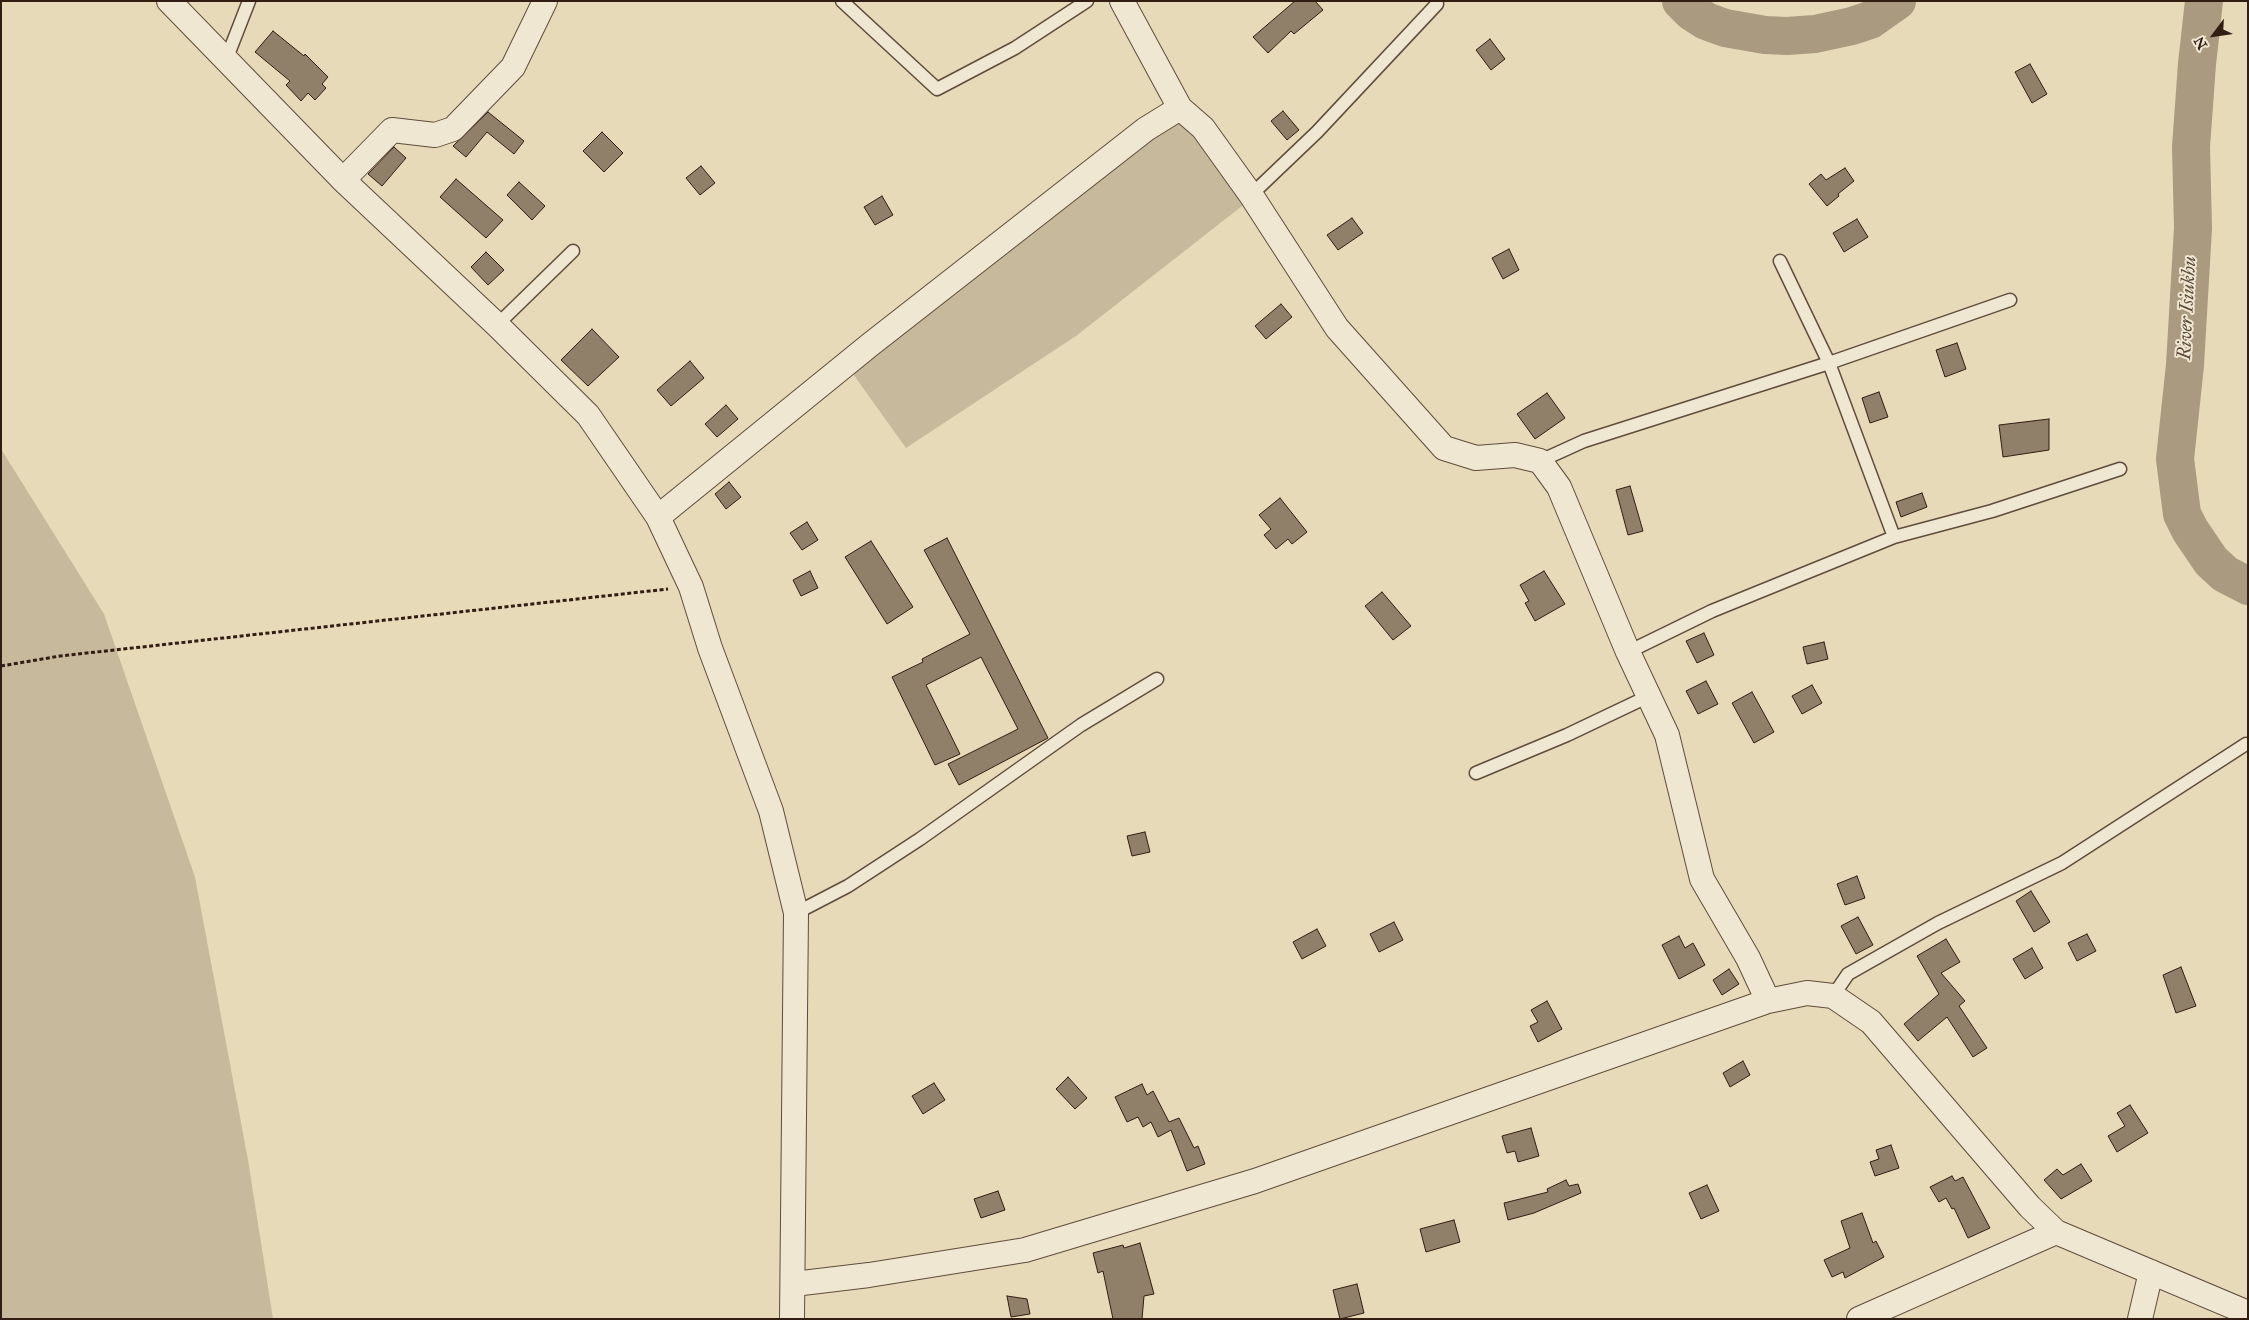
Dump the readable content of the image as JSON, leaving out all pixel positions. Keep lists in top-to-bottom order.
{
  "water": ["River Isiukhu"],
  "north": "bottom left"
}
